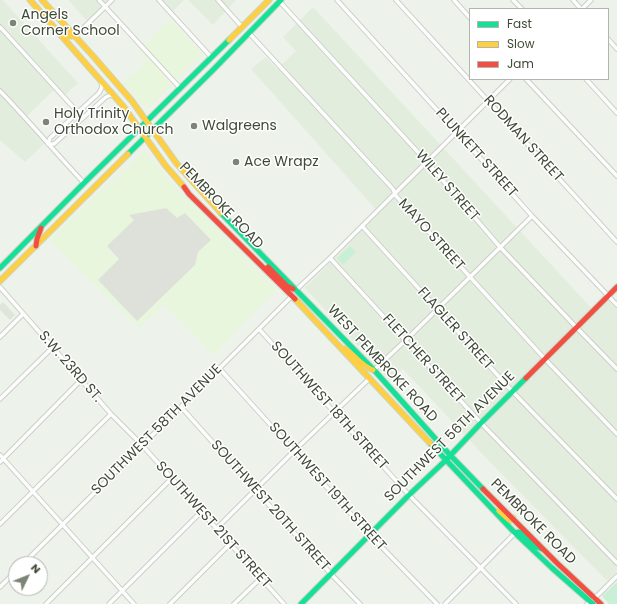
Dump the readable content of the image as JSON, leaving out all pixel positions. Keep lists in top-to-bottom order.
{
  "streets": {
    "main road": ["PEMBROKE ROAD", "WEST PEMBROKE ROAD", "SOUTHWEST 56TH AVENUE"],
    "street": [
      "RODMAN STREET",
      "PLUNKETT STREET",
      "WILEY STREET",
      "MAYO STREET",
      "FLAGLER STREET",
      "FLETCHER STREET",
      "S.W. 23RD ST.",
      "SOUTHWEST 18TH STREET",
      "SOUTHWEST 58TH AVENUE",
      "SOUTHWEST 19TH STREET",
      "SOUTHWEST 20TH STREET",
      "SOUTHWEST 21ST STREET"
    ]
  },
  "crossings": [
    ["PLUNKETT STREET", "SOUTHWEST 56TH AVENUE"],
    ["WILEY STREET", "SOUTHWEST 56TH AVENUE"],
    ["PEMBROKE ROAD", "WEST PEMBROKE ROAD"],
    ["PEMBROKE ROAD", "SOUTHWEST 58TH AVENUE"],
    ["PEMBROKE ROAD", "SOUTHWEST 56TH AVENUE"],
    ["MAYO STREET", "SOUTHWEST 56TH AVENUE"],
    ["FLAGLER STREET", "SOUTHWEST 56TH AVENUE"],
    ["FLETCHER STREET", "SOUTHWEST 56TH AVENUE"],
    ["WEST PEMBROKE ROAD", "SOUTHWEST 58TH AVENUE"],
    ["WEST PEMBROKE ROAD", "SOUTHWEST 56TH AVENUE"],
    ["S.W. 23RD ST.", "SOUTHWEST 58TH AVENUE"],
    ["S.W. 23RD ST.", "SOUTHWEST 21ST STREET"],
    ["SOUTHWEST 18TH STREET", "SOUTHWEST 58TH AVENUE"],
    ["SOUTHWEST 18TH STREET", "SOUTHWEST 56TH AVENUE"],
    ["SOUTHWEST 58TH AVENUE", "SOUTHWEST 19TH STREET"],
    ["SOUTHWEST 58TH AVENUE", "SOUTHWEST 20TH STREET"],
    ["SOUTHWEST 58TH AVENUE", "SOUTHWEST 21ST STREET"],
    ["SOUTHWEST 56TH AVENUE", "SOUTHWEST 19TH STREET"],
    ["SOUTHWEST 56TH AVENUE", "SOUTHWEST 20TH STREET"]
  ],
  "places": [
    "Angels Corner School",
    "Holy Trinity Orthodox Church",
    "Walgreens",
    "Ace Wrapz"
  ],
  "legend": ["Fast", "Slow", "Jam"],
  "north": "top right"
}
